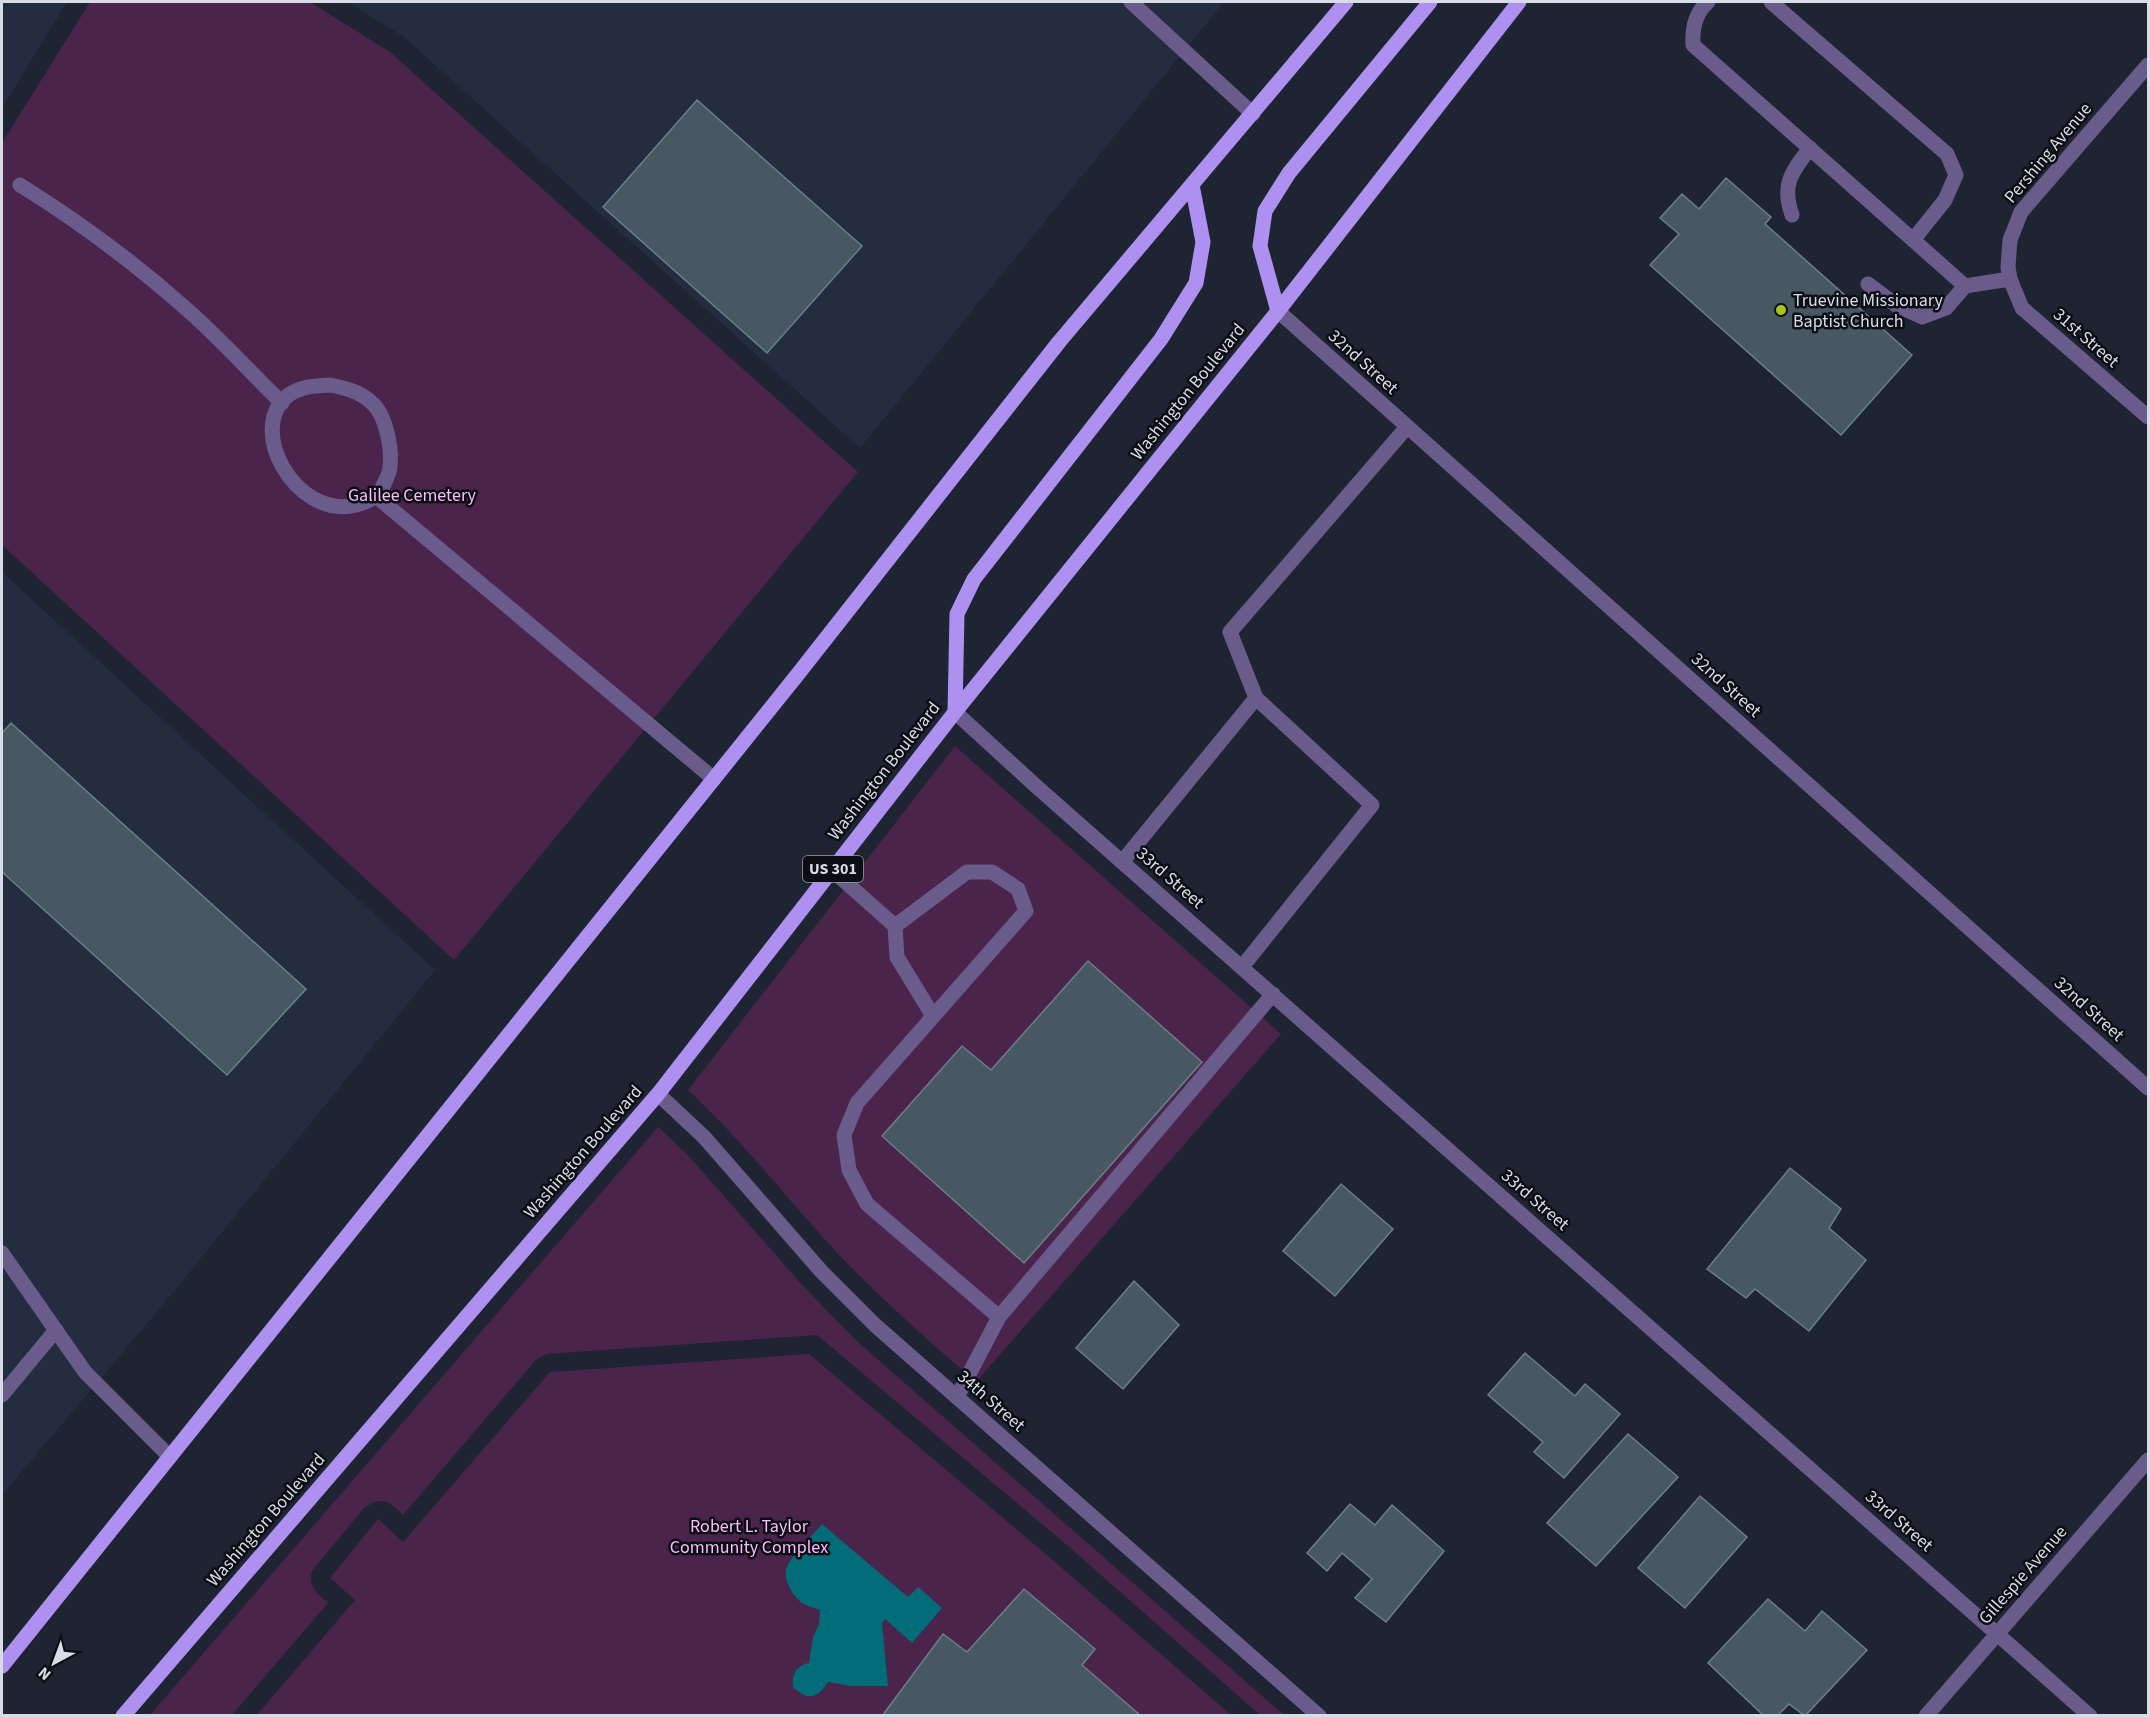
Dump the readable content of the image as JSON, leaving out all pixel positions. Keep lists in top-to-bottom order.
{
  "streets": {
    "main road": ["Washington Boulevard", "US 301"],
    "street": [
      "Pershing Avenue",
      "31st Street",
      "32nd Street",
      "33rd Street",
      "34th Street",
      "Gillespie Avenue"
    ]
  },
  "crossings": [
    ["Pershing Avenue", "31st Street"],
    ["32nd Street", "Washington Boulevard"],
    ["Washington Boulevard", "33rd Street"],
    ["Washington Boulevard", "34th Street"],
    ["33rd Street", "Gillespie Avenue"]
  ],
  "parks": ["Galilee Cemetery", "Robert L. Taylor Community Complex"],
  "places": ["Truevine Missionary Baptist Church"],
  "north": "bottom left"
}
